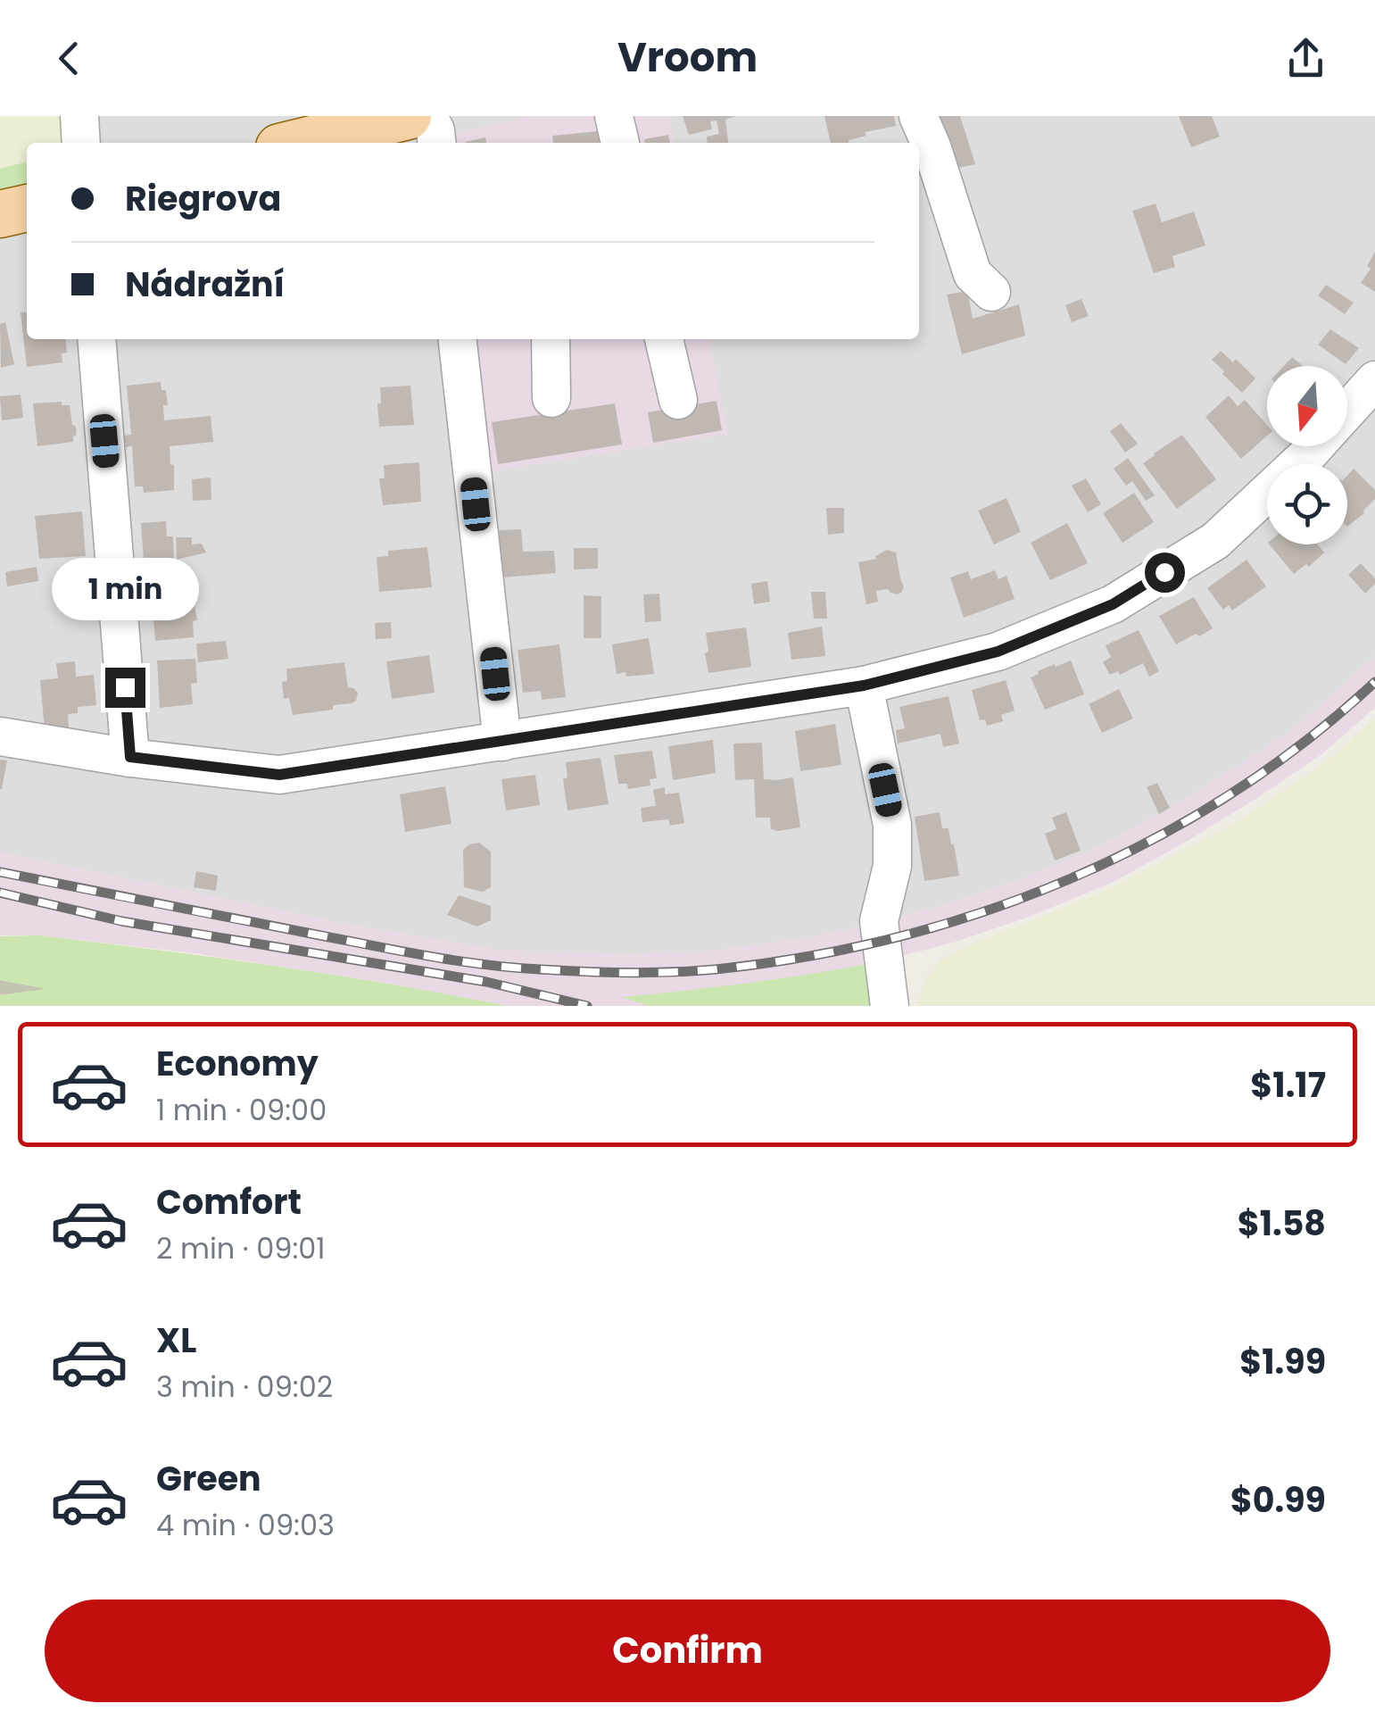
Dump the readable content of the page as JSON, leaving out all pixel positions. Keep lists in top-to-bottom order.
{
  "north": "bottom",
  "page": {
    "header": "Vroom",
    "banner": ["Riegrova", "Nádražní"],
    "bubble": "1 min",
    "list": [
      {
        "name": "Economy",
        "note": "1 min · 09:00",
        "value": "$1.17"
      },
      {
        "name": "Comfort",
        "note": "2 min · 09:01",
        "value": "$1.58"
      },
      {
        "name": "XL",
        "note": "3 min · 09:02",
        "value": "$1.99"
      },
      {
        "name": "Green",
        "note": "4 min · 09:03",
        "value": "$0.99"
      }
    ],
    "buttons": "Confirm"
  }
}
